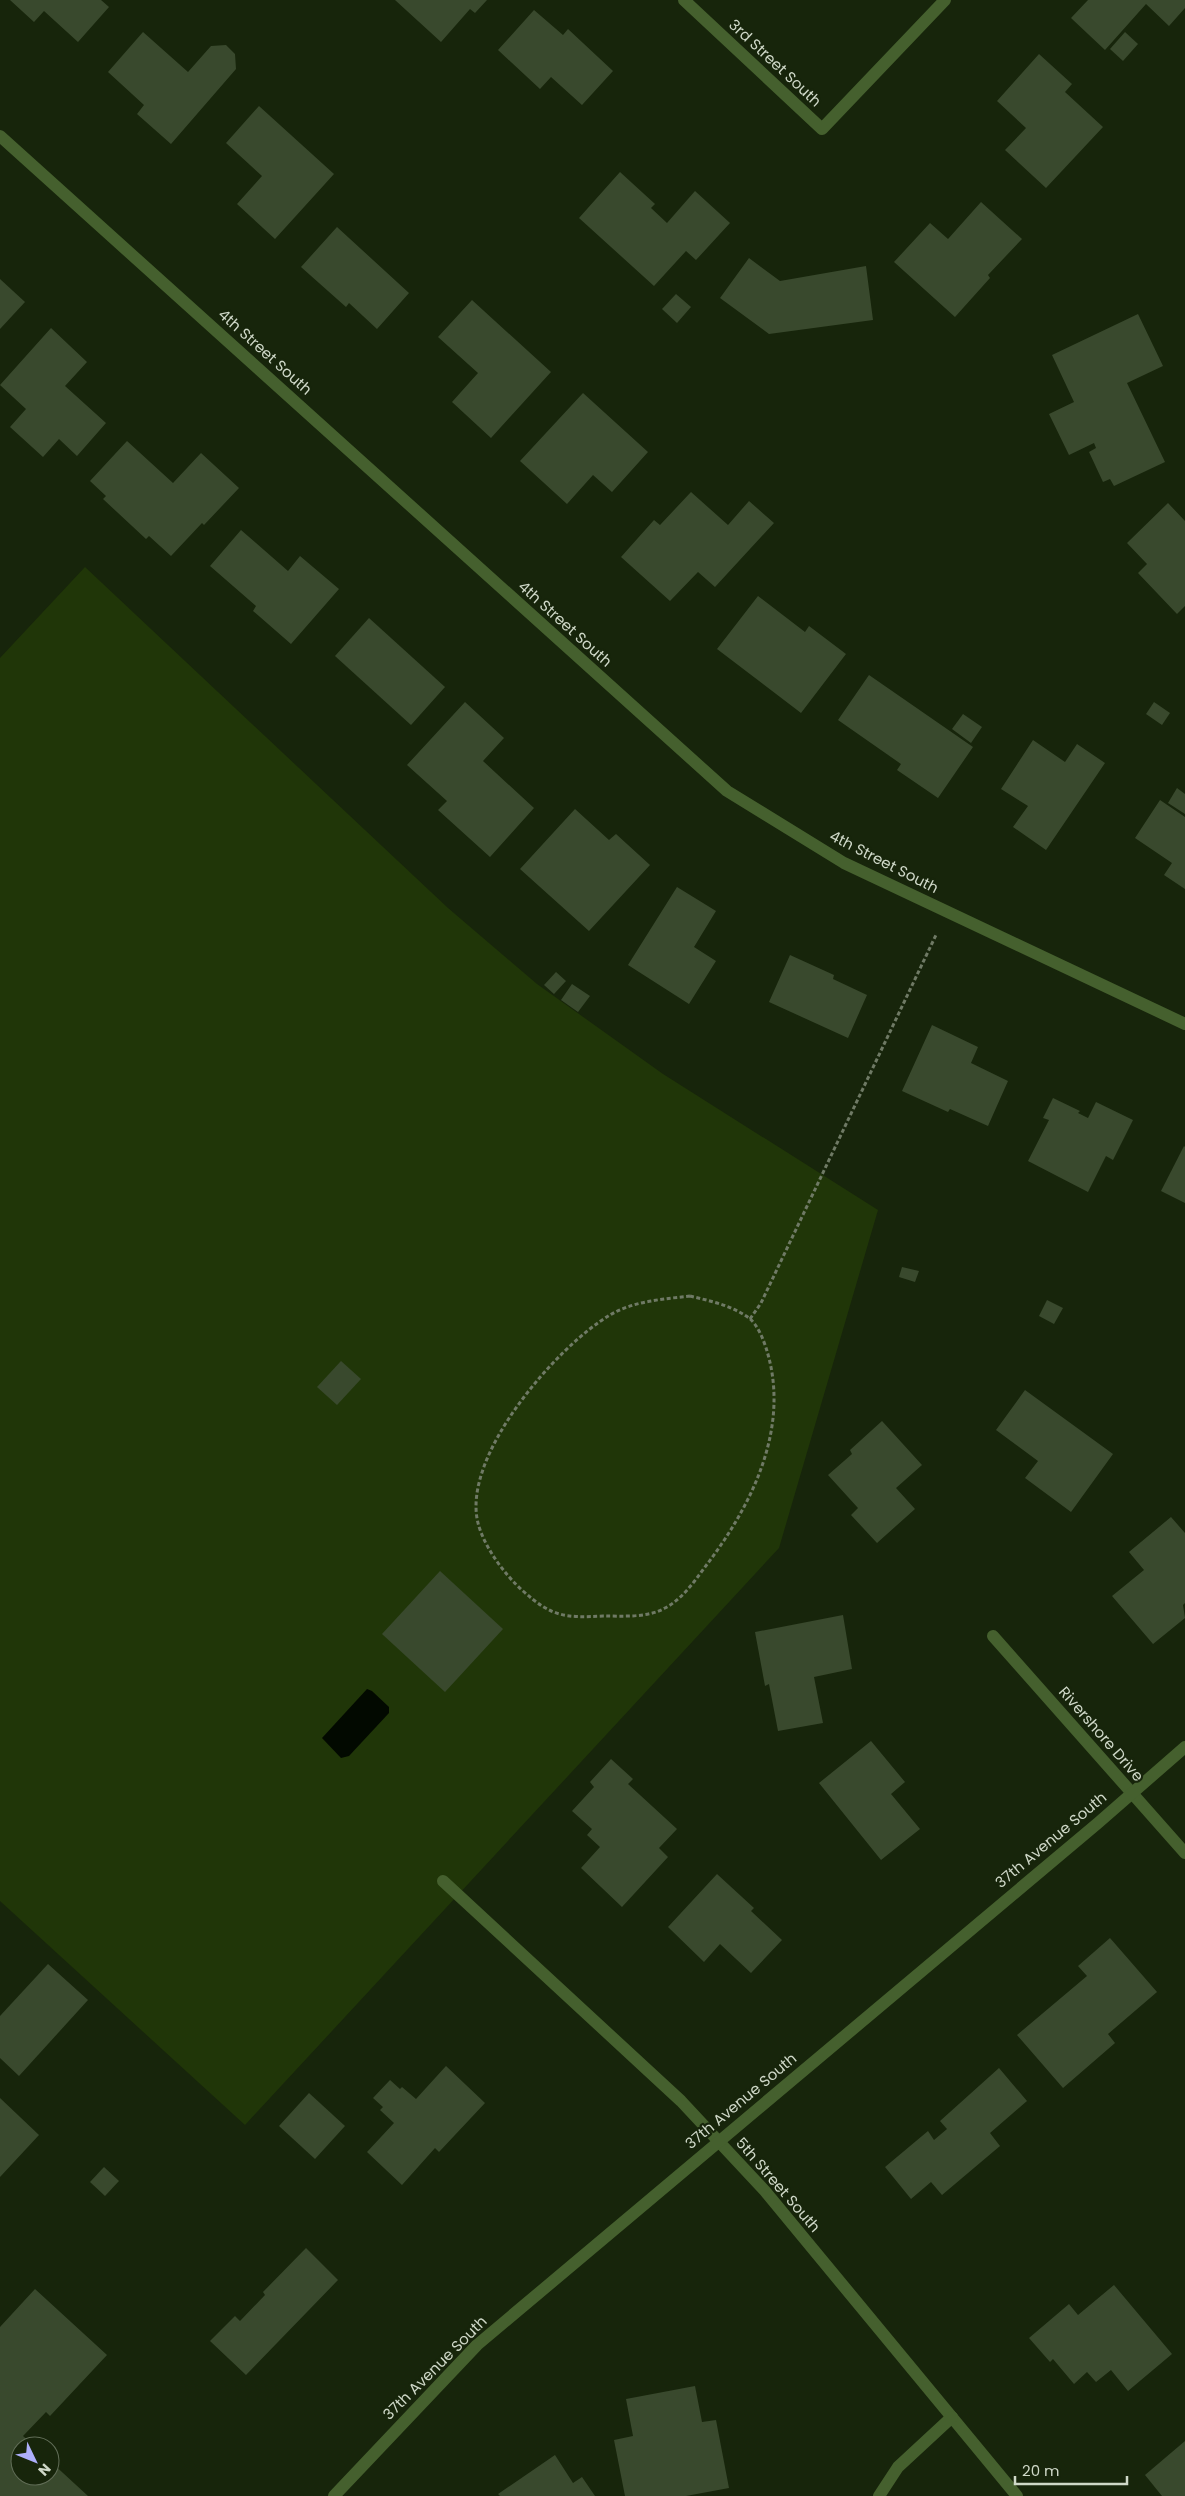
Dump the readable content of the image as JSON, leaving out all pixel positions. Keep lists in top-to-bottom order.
{
  "streets": {
    "street": [
      "3rd Street South",
      "4th Street South",
      "Rivershore Drive",
      "37th Avenue South",
      "5th Street South"
    ]
  },
  "crossings": [
    ["Rivershore Drive", "37th Avenue South"],
    ["37th Avenue South", "5th Street South"]
  ],
  "scale_bar": "20 m",
  "north": "bottom right"
}
